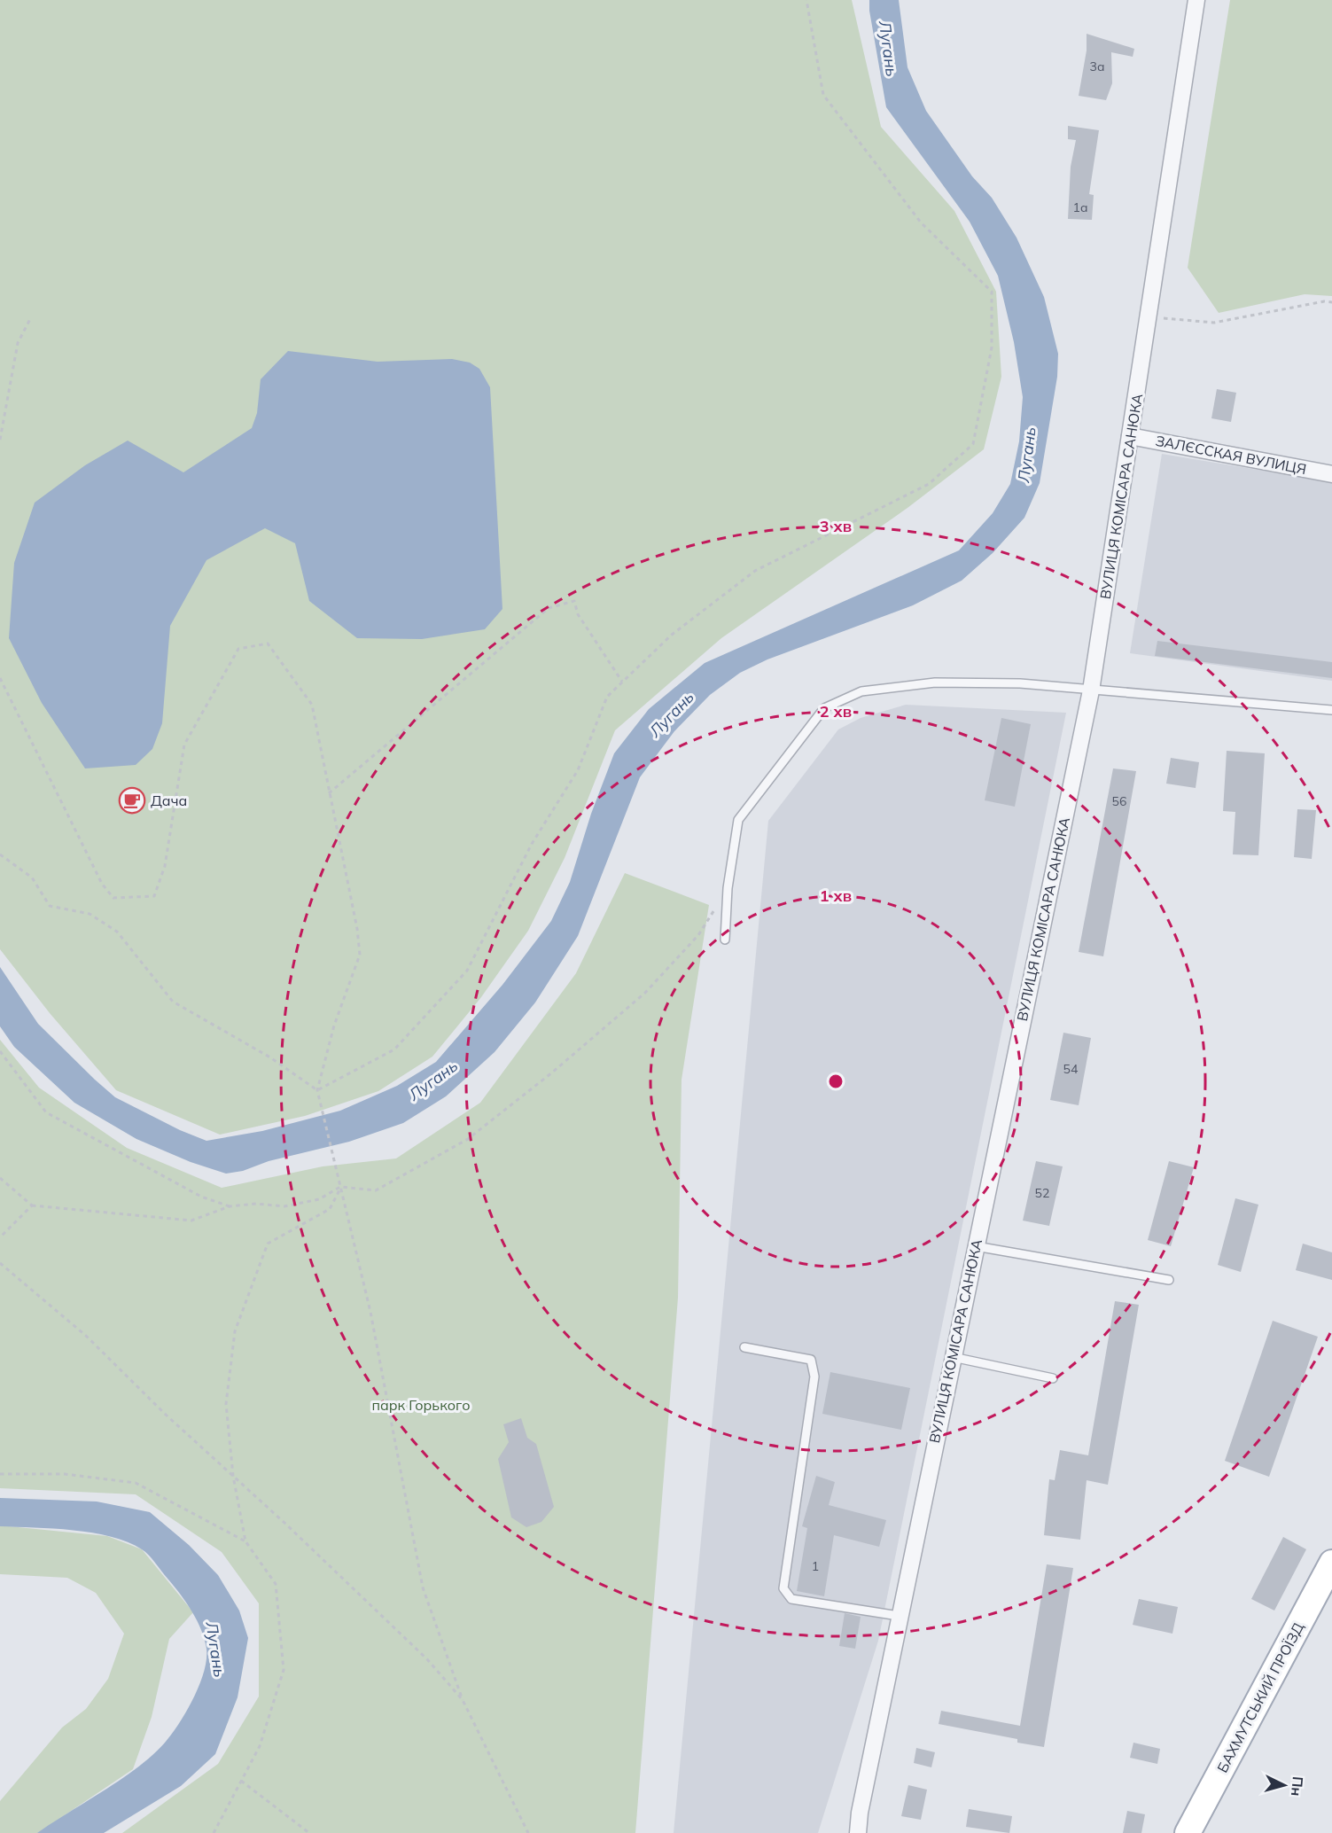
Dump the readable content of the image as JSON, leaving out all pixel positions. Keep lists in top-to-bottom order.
{
  "streets": {
    "main road": ["БАХМУТСЬКИЙ ПРОЇЗД"],
    "street": ["ЗАЛЄССКАЯ ВУЛИЦЯ", "ВУЛИЦЯ КОМІСАРА САНЮКА"]
  },
  "crossings": [
    ["ЗАЛЄССКАЯ ВУЛИЦЯ", "ВУЛИЦЯ КОМІСАРА САНЮКА"]
  ],
  "water": ["Лугань"],
  "parks": ["парк Горького"],
  "places": {
    "cafe": ["Дача"]
  },
  "house_numbers": [
    "3а",
    "1а",
    "56",
    "54",
    "52",
    "1"
  ],
  "north": "right",
  "rings": ["3 хв", "2 хв", "1 хв"]
}
